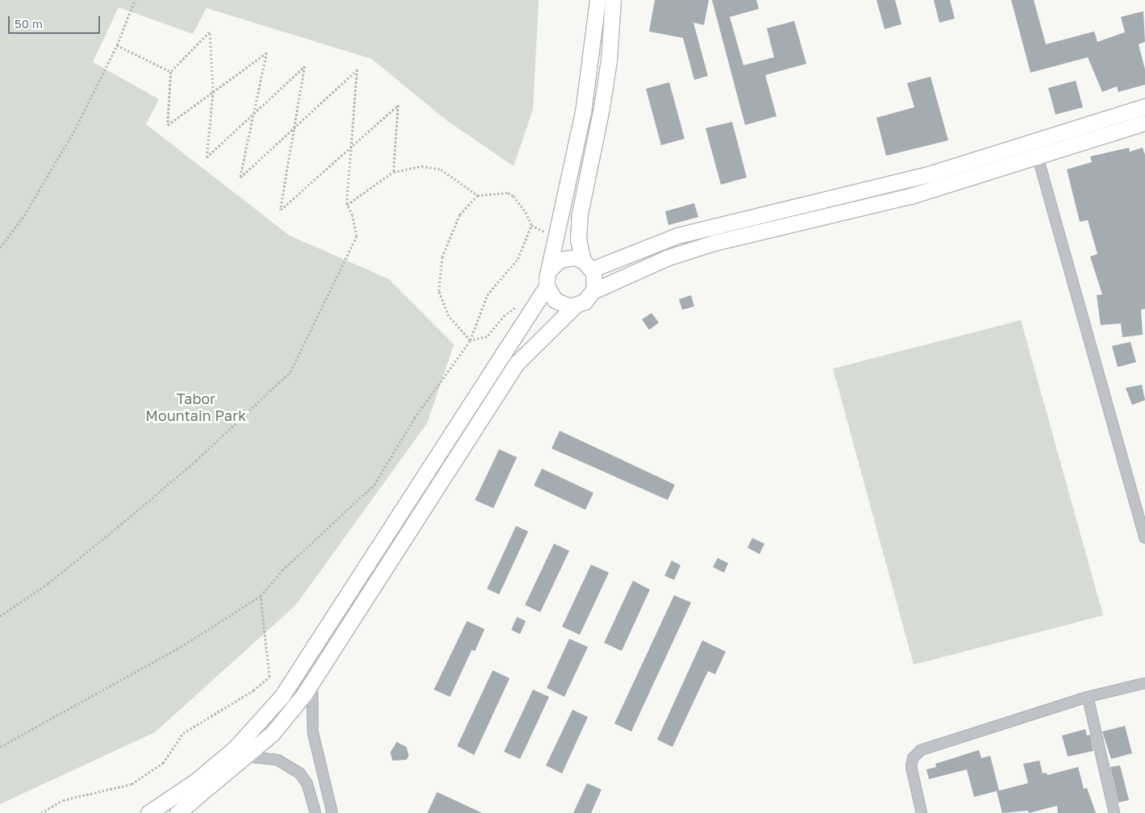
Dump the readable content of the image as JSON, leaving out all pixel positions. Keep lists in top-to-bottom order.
{
  "parks": ["Tabor Mountain Park"],
  "scale_bar": "50 m"
}
